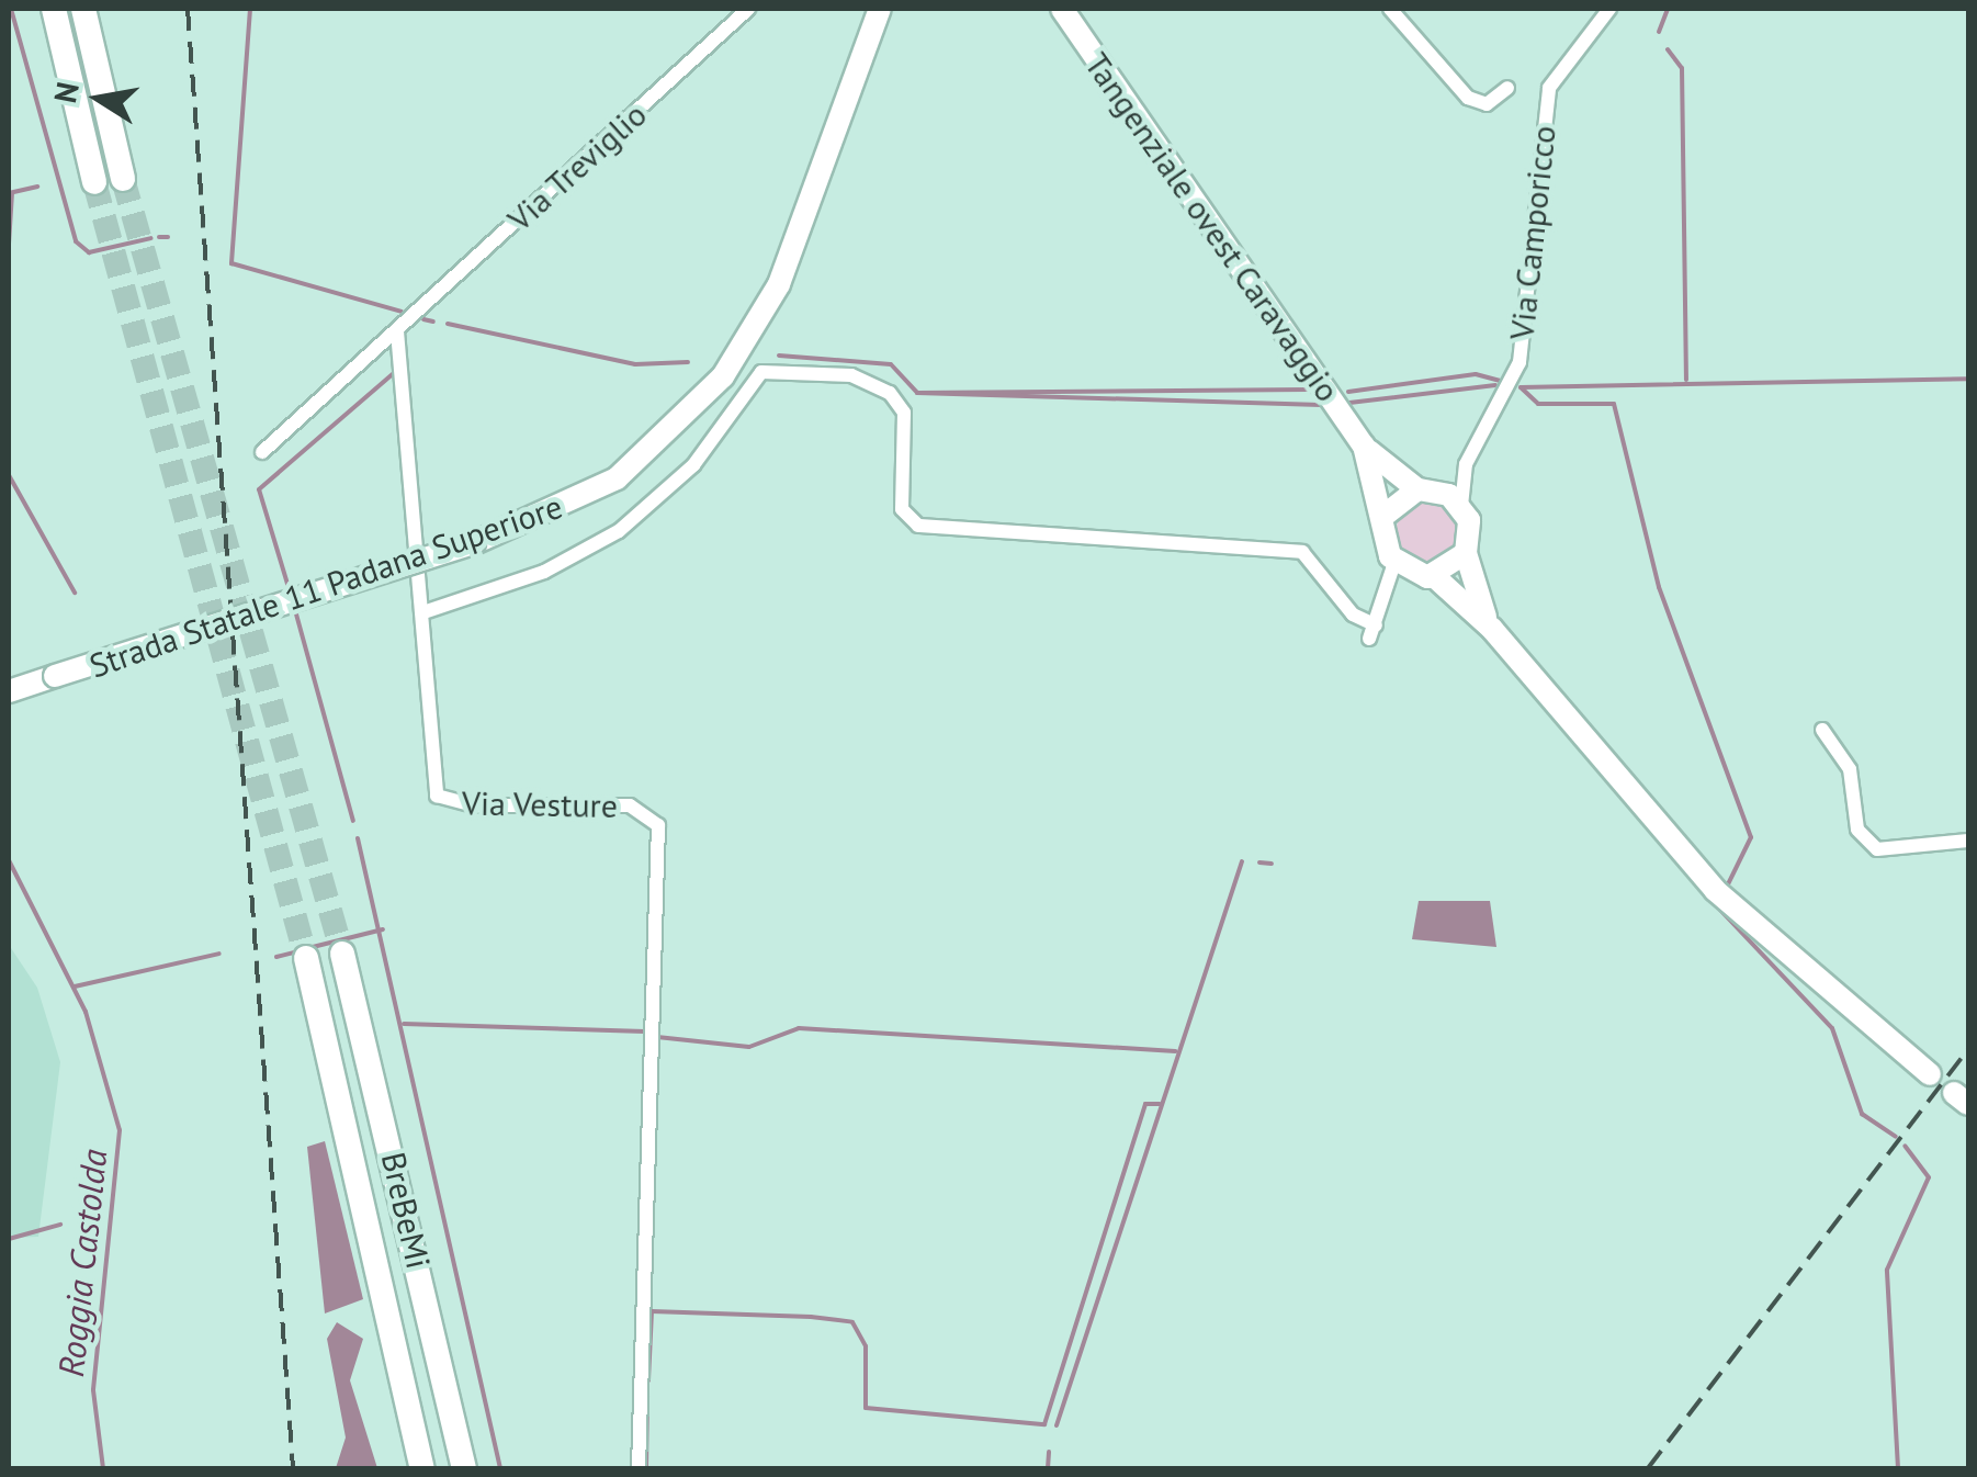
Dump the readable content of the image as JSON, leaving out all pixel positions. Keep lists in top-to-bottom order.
{
  "streets": {
    "highway": ["BreBeMi"],
    "main road": ["Tangenziale ovest Caravaggio", "Strada Statale 11 Padana Superiore"],
    "street": ["Via Treviglio", "Via Camporicco", "Via Vesture"]
  },
  "crossings": [
    ["Via Treviglio", "Via Vesture"],
    ["Tangenziale ovest Caravaggio", "Via Camporicco"]
  ],
  "water": ["Roggia Castolda"],
  "north": "left"
}
